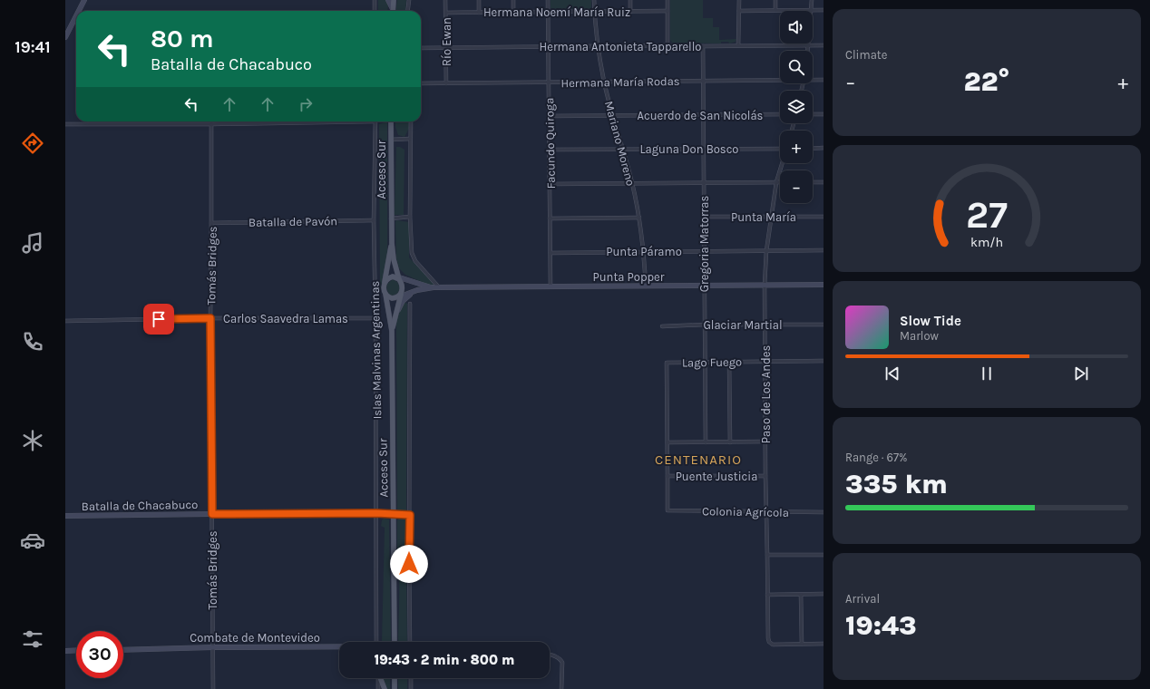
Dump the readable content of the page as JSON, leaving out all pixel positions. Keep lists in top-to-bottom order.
{
  "streets": {
    "main road": ["Acceso Sur"],
    "street": [
      "Hermana Noemí María Ruiz",
      "Río Ewan",
      "Hermana Antonieta Tapparello",
      "Hermana María Rodas",
      "Acuerdo de San Nicolás",
      "Facundo Quiroga",
      "Mariano Moreno",
      "Laguna Don Bosco",
      "Punta María",
      "Batalla de Pavón",
      "Gregoria Matorras",
      "Punta Páramo",
      "Tomás Bridges",
      "Punta Popper",
      "Carlos Saavedra Lamas",
      "Glaciar Martial",
      "Islas Malvinas Argentinas",
      "Lago Fuego",
      "Paso de Los Andes",
      "Puente Justicia",
      "Batalla de Chacabuco",
      "Colonia Agrícola",
      "Combate de Montevideo"
    ]
  },
  "crossings": [
    ["Hermana Noemí María Ruiz", "Río Ewan"],
    ["Hermana Noemí María Ruiz", "Facundo Quiroga"],
    ["Hermana Noemí María Ruiz", "Mariano Moreno"],
    ["Río Ewan", "Hermana Antonieta Tapparello"],
    ["Río Ewan", "Hermana María Rodas"],
    ["Hermana Antonieta Tapparello", "Facundo Quiroga"],
    ["Hermana Antonieta Tapparello", "Mariano Moreno"],
    ["Hermana Antonieta Tapparello", "Gregoria Matorras"],
    ["Hermana María Rodas", "Facundo Quiroga"],
    ["Hermana María Rodas", "Mariano Moreno"],
    ["Hermana María Rodas", "Gregoria Matorras"],
    ["Acuerdo de San Nicolás", "Facundo Quiroga"],
    ["Acuerdo de San Nicolás", "Mariano Moreno"],
    ["Acuerdo de San Nicolás", "Gregoria Matorras"],
    ["Facundo Quiroga", "Laguna Don Bosco"],
    ["Facundo Quiroga", "Punta Páramo"],
    ["Facundo Quiroga", "Punta Popper"],
    ["Mariano Moreno", "Laguna Don Bosco"],
    ["Mariano Moreno", "Punta Páramo"],
    ["Mariano Moreno", "Punta Popper"],
    ["Laguna Don Bosco", "Gregoria Matorras"],
    ["Acceso Sur", "Punta Popper"],
    ["Acceso Sur", "Batalla de Chacabuco"],
    ["Punta María", "Gregoria Matorras"],
    ["Punta María", "Paso de Los Andes"],
    ["Batalla de Pavón", "Tomás Bridges"],
    ["Batalla de Pavón", "Islas Malvinas Argentinas"],
    ["Gregoria Matorras", "Punta Páramo"],
    ["Gregoria Matorras", "Punta Popper"],
    ["Gregoria Matorras", "Glaciar Martial"],
    ["Gregoria Matorras", "Lago Fuego"],
    ["Punta Páramo", "Paso de Los Andes"],
    ["Tomás Bridges", "Carlos Saavedra Lamas"],
    ["Tomás Bridges", "Batalla de Chacabuco"],
    ["Tomás Bridges", "Combate de Montevideo"],
    ["Punta Popper", "Paso de Los Andes"],
    ["Carlos Saavedra Lamas", "Islas Malvinas Argentinas"],
    ["Glaciar Martial", "Paso de Los Andes"],
    ["Islas Malvinas Argentinas", "Batalla de Chacabuco"],
    ["Lago Fuego", "Paso de Los Andes"],
    ["Paso de Los Andes", "Puente Justicia"],
    ["Paso de Los Andes", "Colonia Agrícola"],
    ["Puente Justicia", "Colonia Agrícola"]
  ],
  "districts": ["CENTENARIO"],
  "page": {
    "tabs": "19:41",
    "tile": [
      "Climate",
      ["Range · 67%", "335 km"],
      ["Arrival", "19:43"]
    ],
    "map_buttons": ["+", "−"],
    "turn": ["80 m", "Batalla de Chacabuco"],
    "heat": ["−", "22°", "+"],
    "song": ["Slow Tide", "Marlow"],
    "limit": "30",
    "trip": "19:43 · 2 min · 800 m",
    "gauge": ["27", "km/h"]
  }
}
